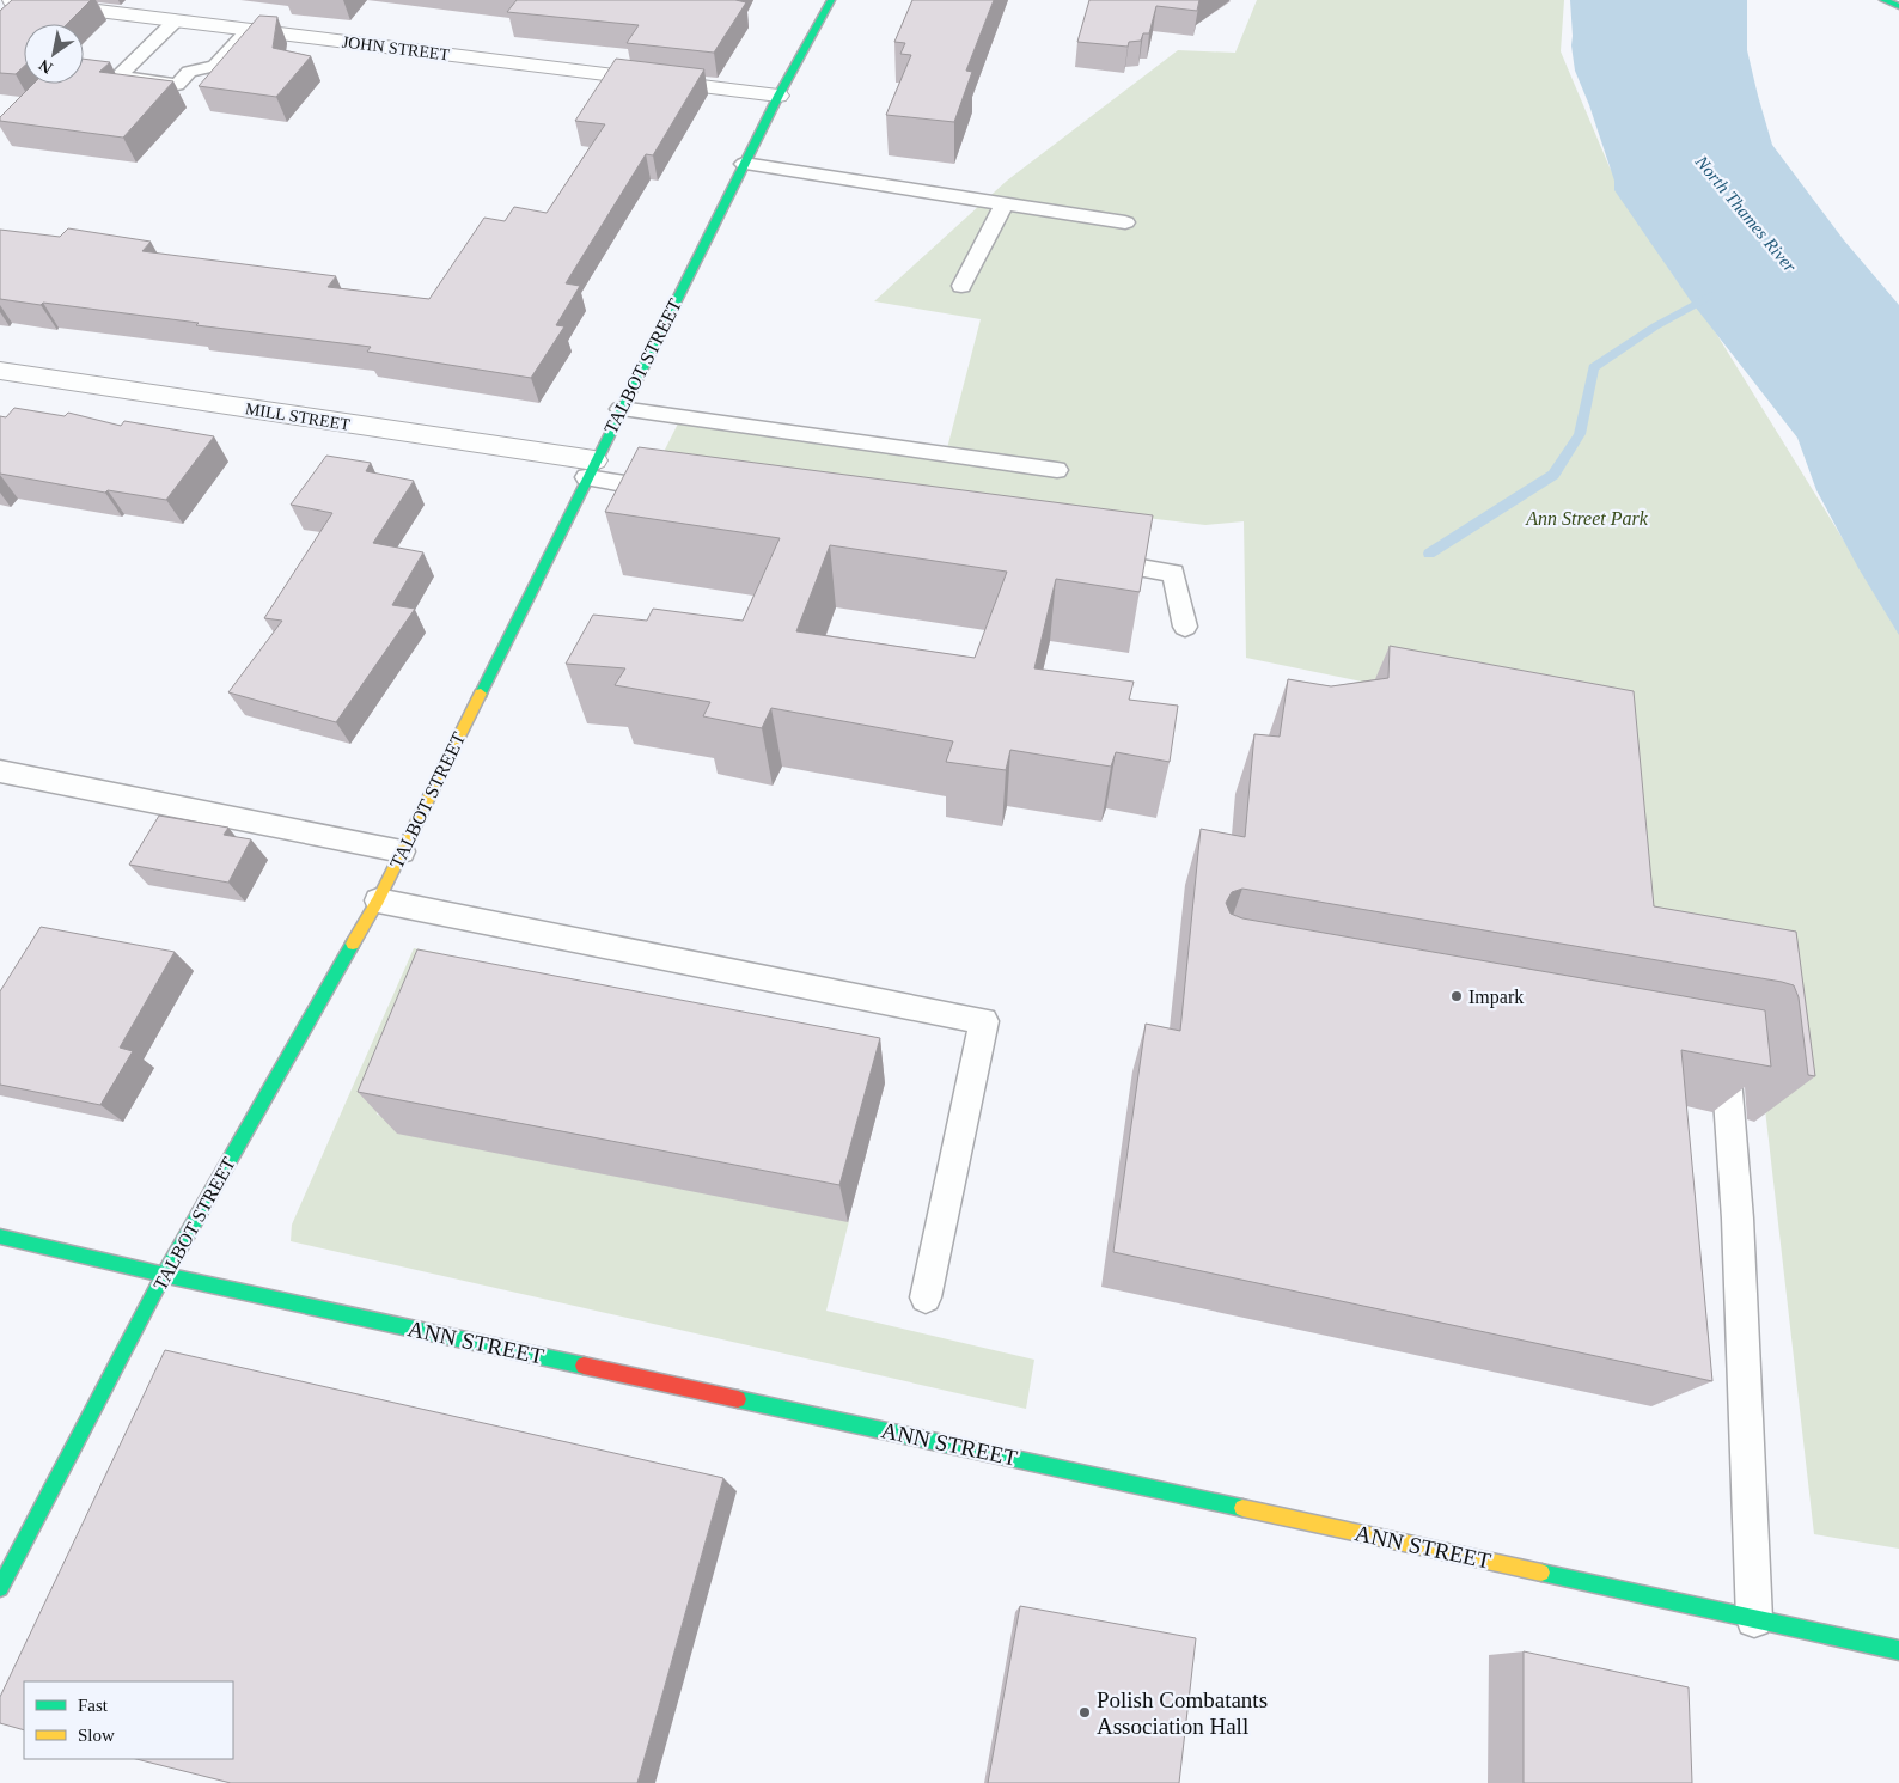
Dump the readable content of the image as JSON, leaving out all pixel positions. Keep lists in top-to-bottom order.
{
  "streets": {
    "street": [
      "JOHN STREET",
      "TALBOT STREET",
      "MILL STREET",
      "ANN STREET"
    ]
  },
  "crossings": [
    ["JOHN STREET", "TALBOT STREET"],
    ["TALBOT STREET", "MILL STREET"],
    ["TALBOT STREET", "ANN STREET"]
  ],
  "water": ["North Thames River"],
  "parks": ["Ann Street Park"],
  "places": ["Impark", "Polish Combatants Association Hall"],
  "legend": ["Fast", "Slow"],
  "north": "bottom left"
}
